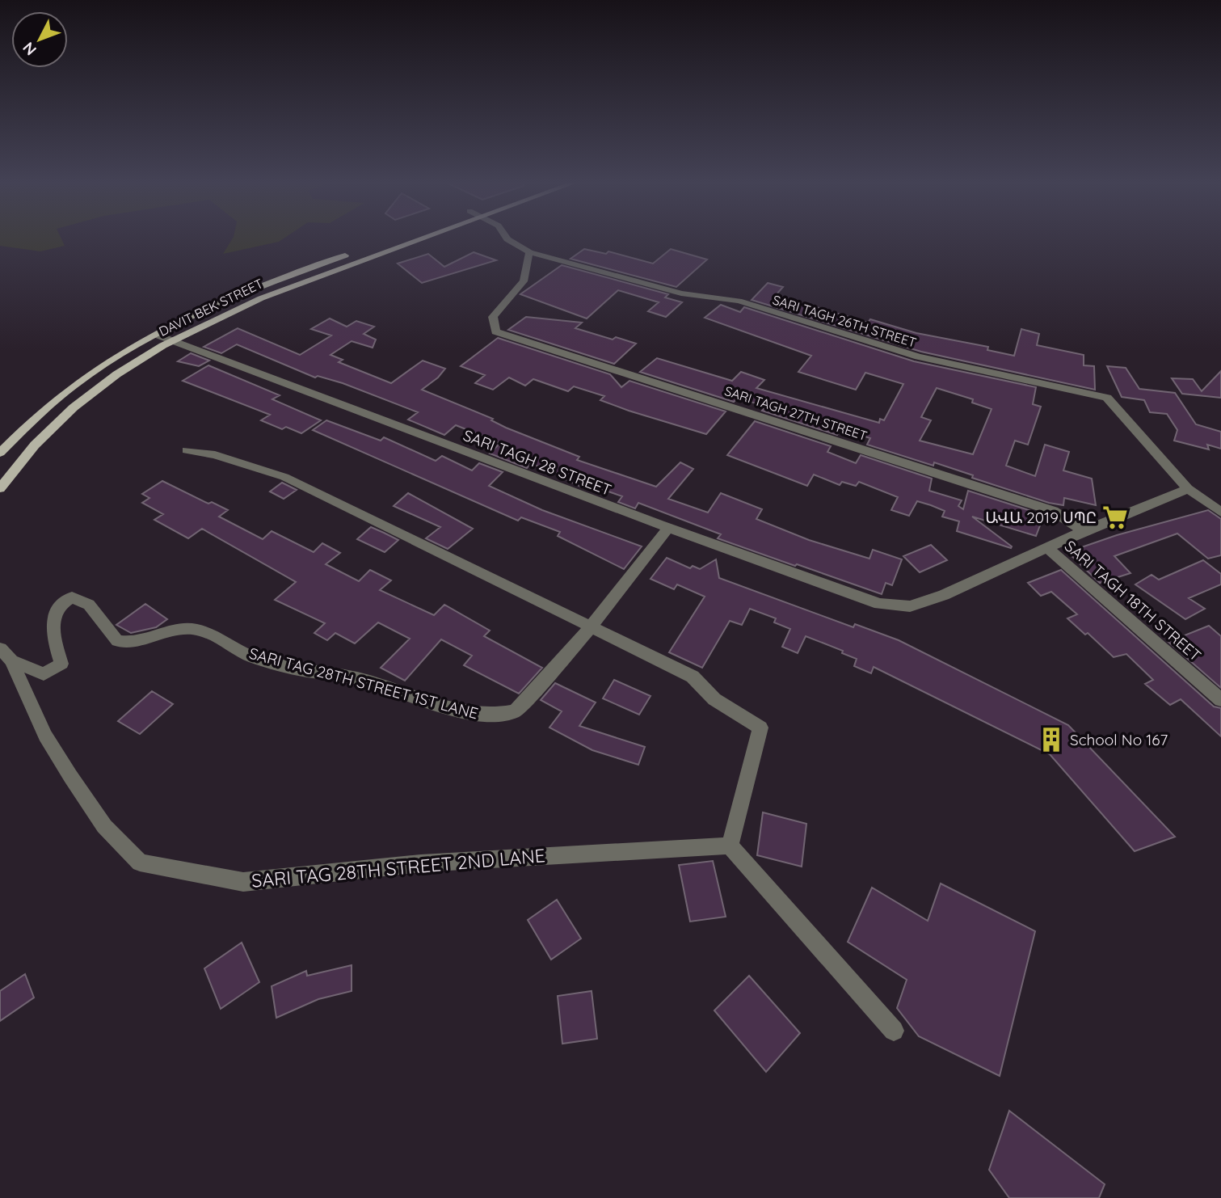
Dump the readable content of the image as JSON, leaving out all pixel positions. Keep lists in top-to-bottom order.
{
  "streets": {
    "main road": ["DAVIT BEK STREET"],
    "street": [
      "SARI TAGH 26TH STREET",
      "SARI TAGH 27TH STREET",
      "SARI TAGH 28 STREET",
      "SARI TAGH 18TH STREET",
      "SARI TAG 28TH STREET 1ST LANE",
      "SARI TAG 28TH STREET 2ND LANE"
    ]
  },
  "crossings": [
    ["DAVIT BEK STREET", "SARI TAGH 28 STREET"],
    ["SARI TAGH 26TH STREET", "SARI TAGH 27TH STREET"],
    ["SARI TAGH 28 STREET", "SARI TAGH 18TH STREET"],
    ["SARI TAGH 28 STREET", "SARI TAG 28TH STREET 1ST LANE"],
    ["SARI TAG 28TH STREET 1ST LANE", "SARI TAG 28TH STREET 2ND LANE"]
  ],
  "places": {
    "supermarket": ["ԱՎԱ 2019 ՍՊԸ"],
    "building": ["School No 167"]
  },
  "north": "bottom left"
}
